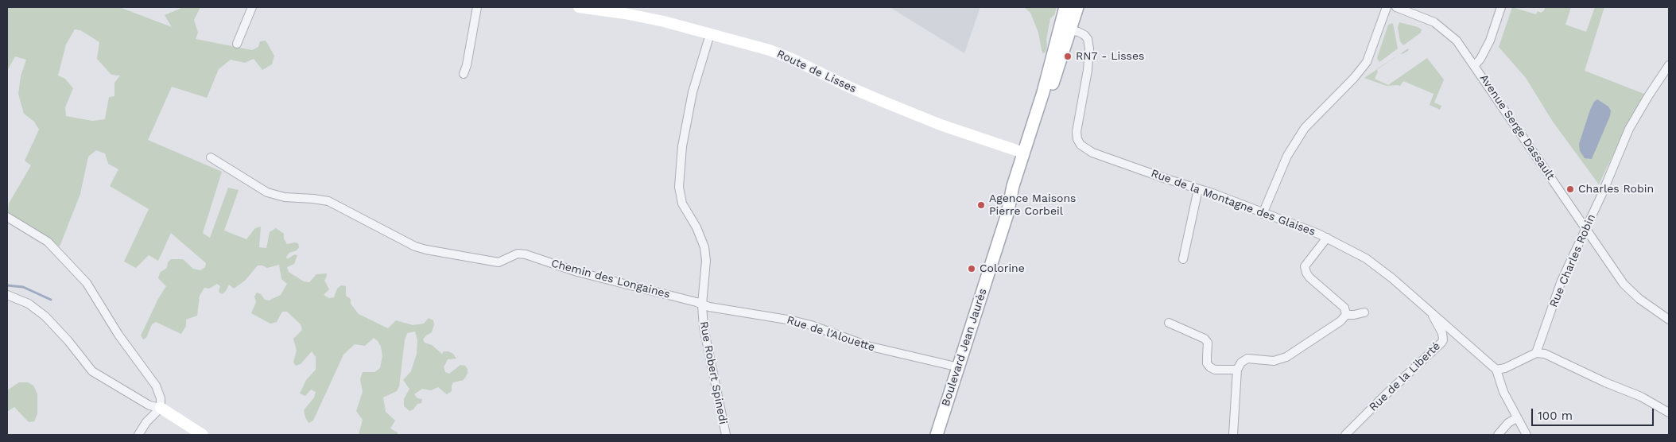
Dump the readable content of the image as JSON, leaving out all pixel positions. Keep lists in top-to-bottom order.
{
  "streets": {
    "main road": ["Boulevard Jean Jaurès"],
    "street": [
      "Route de Lisses",
      "Avenue Serge Dassault",
      "Rue de la Montagne des Glaises",
      "Rue Charles Robin",
      "Chemin des Longaines",
      "Rue de l'Alouette",
      "Rue Robert Spinedi",
      "Rue de la Liberté"
    ]
  },
  "crossings": [
    ["Route de Lisses", "Boulevard Jean Jaurès"],
    ["Route de Lisses", "Rue Robert Spinedi"],
    ["Avenue Serge Dassault", "Rue Charles Robin"],
    ["Rue de la Montagne des Glaises", "Boulevard Jean Jaurès"],
    ["Rue de la Montagne des Glaises", "Rue de la Liberté"],
    ["Chemin des Longaines", "Rue de l'Alouette"],
    ["Chemin des Longaines", "Rue Robert Spinedi"],
    ["Rue de l'Alouette", "Boulevard Jean Jaurès"],
    ["Rue de l'Alouette", "Rue Robert Spinedi"]
  ],
  "places": [
    "RN7 - Lisses",
    "Charles Robin",
    "Agence Maisons Pierre Corbeil",
    "Colorine"
  ],
  "scale_bar": "100 m"
}
